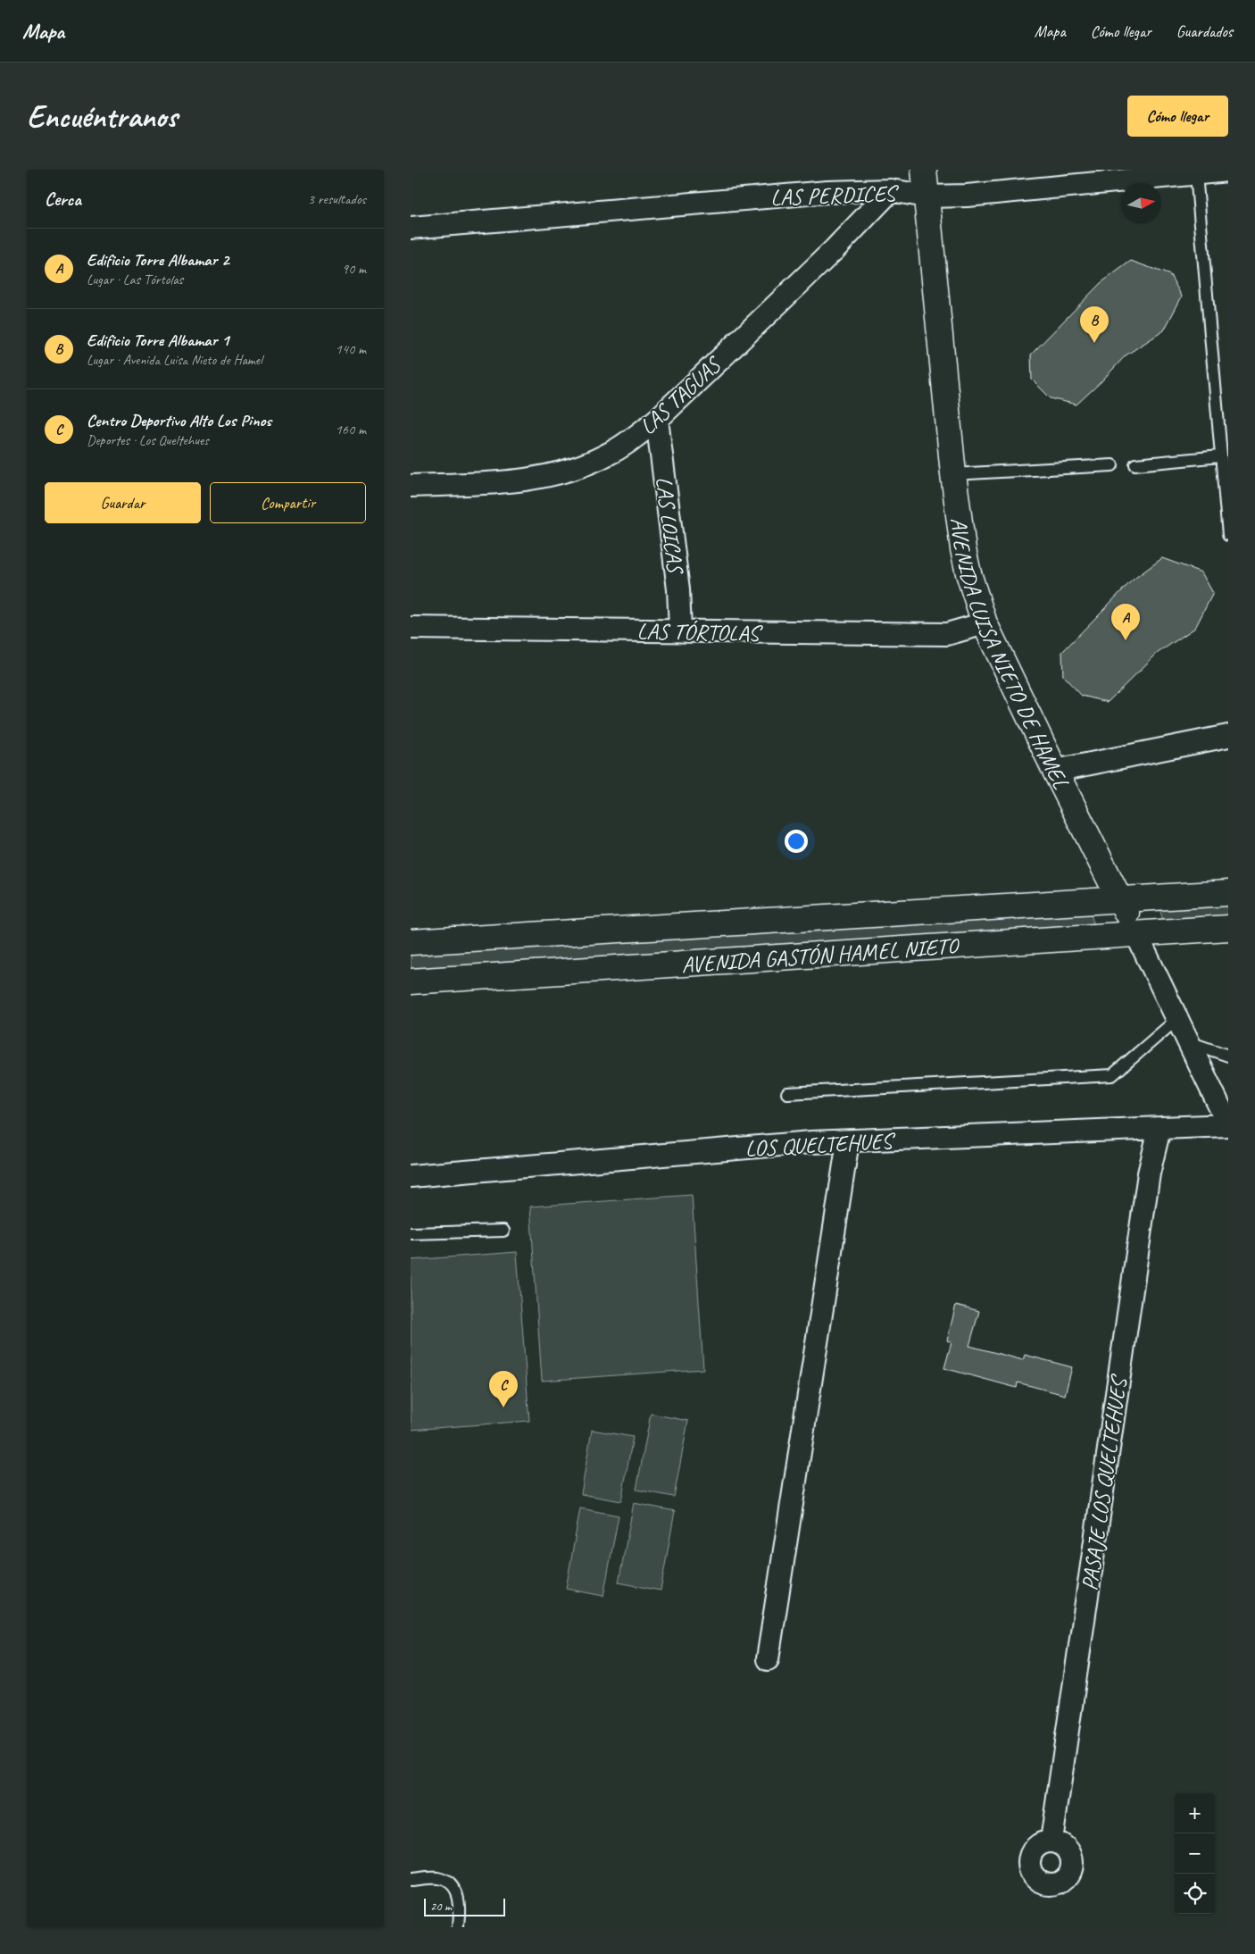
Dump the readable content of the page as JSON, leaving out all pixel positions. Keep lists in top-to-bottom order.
{
  "streets": {
    "main road": ["AVENIDA LUISA NIETO DE HAMEL", "AVENIDA GASTÓN HAMEL NIETO"],
    "street": [
      "LAS PERDICES",
      "LAS TAGUAS",
      "LAS LOICAS",
      "LAS TÓRTOLAS",
      "LOS QUELTEHUES",
      "PASAJE LOS QUELTEHUES"
    ]
  },
  "crossings": [
    ["LAS PERDICES", "LAS TAGUAS"],
    ["LAS PERDICES", "AVENIDA LUISA NIETO DE HAMEL"],
    ["LAS TAGUAS", "LAS LOICAS"],
    ["LAS LOICAS", "LAS TÓRTOLAS"],
    ["LAS TÓRTOLAS", "AVENIDA LUISA NIETO DE HAMEL"],
    ["AVENIDA LUISA NIETO DE HAMEL", "AVENIDA GASTÓN HAMEL NIETO"],
    ["AVENIDA LUISA NIETO DE HAMEL", "LOS QUELTEHUES"],
    ["LOS QUELTEHUES", "PASAJE LOS QUELTEHUES"]
  ],
  "scale_bar": "20 m",
  "north": "right",
  "page": {
    "header": "Mapa",
    "nav": ["Mapa", "Cómo llegar", "Guardados"],
    "buttons": [
      "Cómo llegar",
      ["Guardar", "Compartir"]
    ],
    "title": "Encuéntranos",
    "heading": ["Cerca", "3 resultados"],
    "list": [
      {
        "mark": "A",
        "name": "Edificio Torre Albamar 2",
        "note": "Lugar · Las Tórtolas",
        "value": "90 m"
      },
      {
        "mark": "B",
        "name": "Edificio Torre Albamar 1",
        "note": "Lugar · Avenida Luisa Nieto de Hamel",
        "value": "140 m"
      },
      {
        "mark": "C",
        "name": "Centro Deportivo Alto Los Pinos",
        "note": "Deportes · Los Queltehues",
        "value": "160 m"
      }
    ],
    "pins": ["B", "A", "C"],
    "map_buttons": ["+", "−"],
    "scale": "20 m"
  }
}
